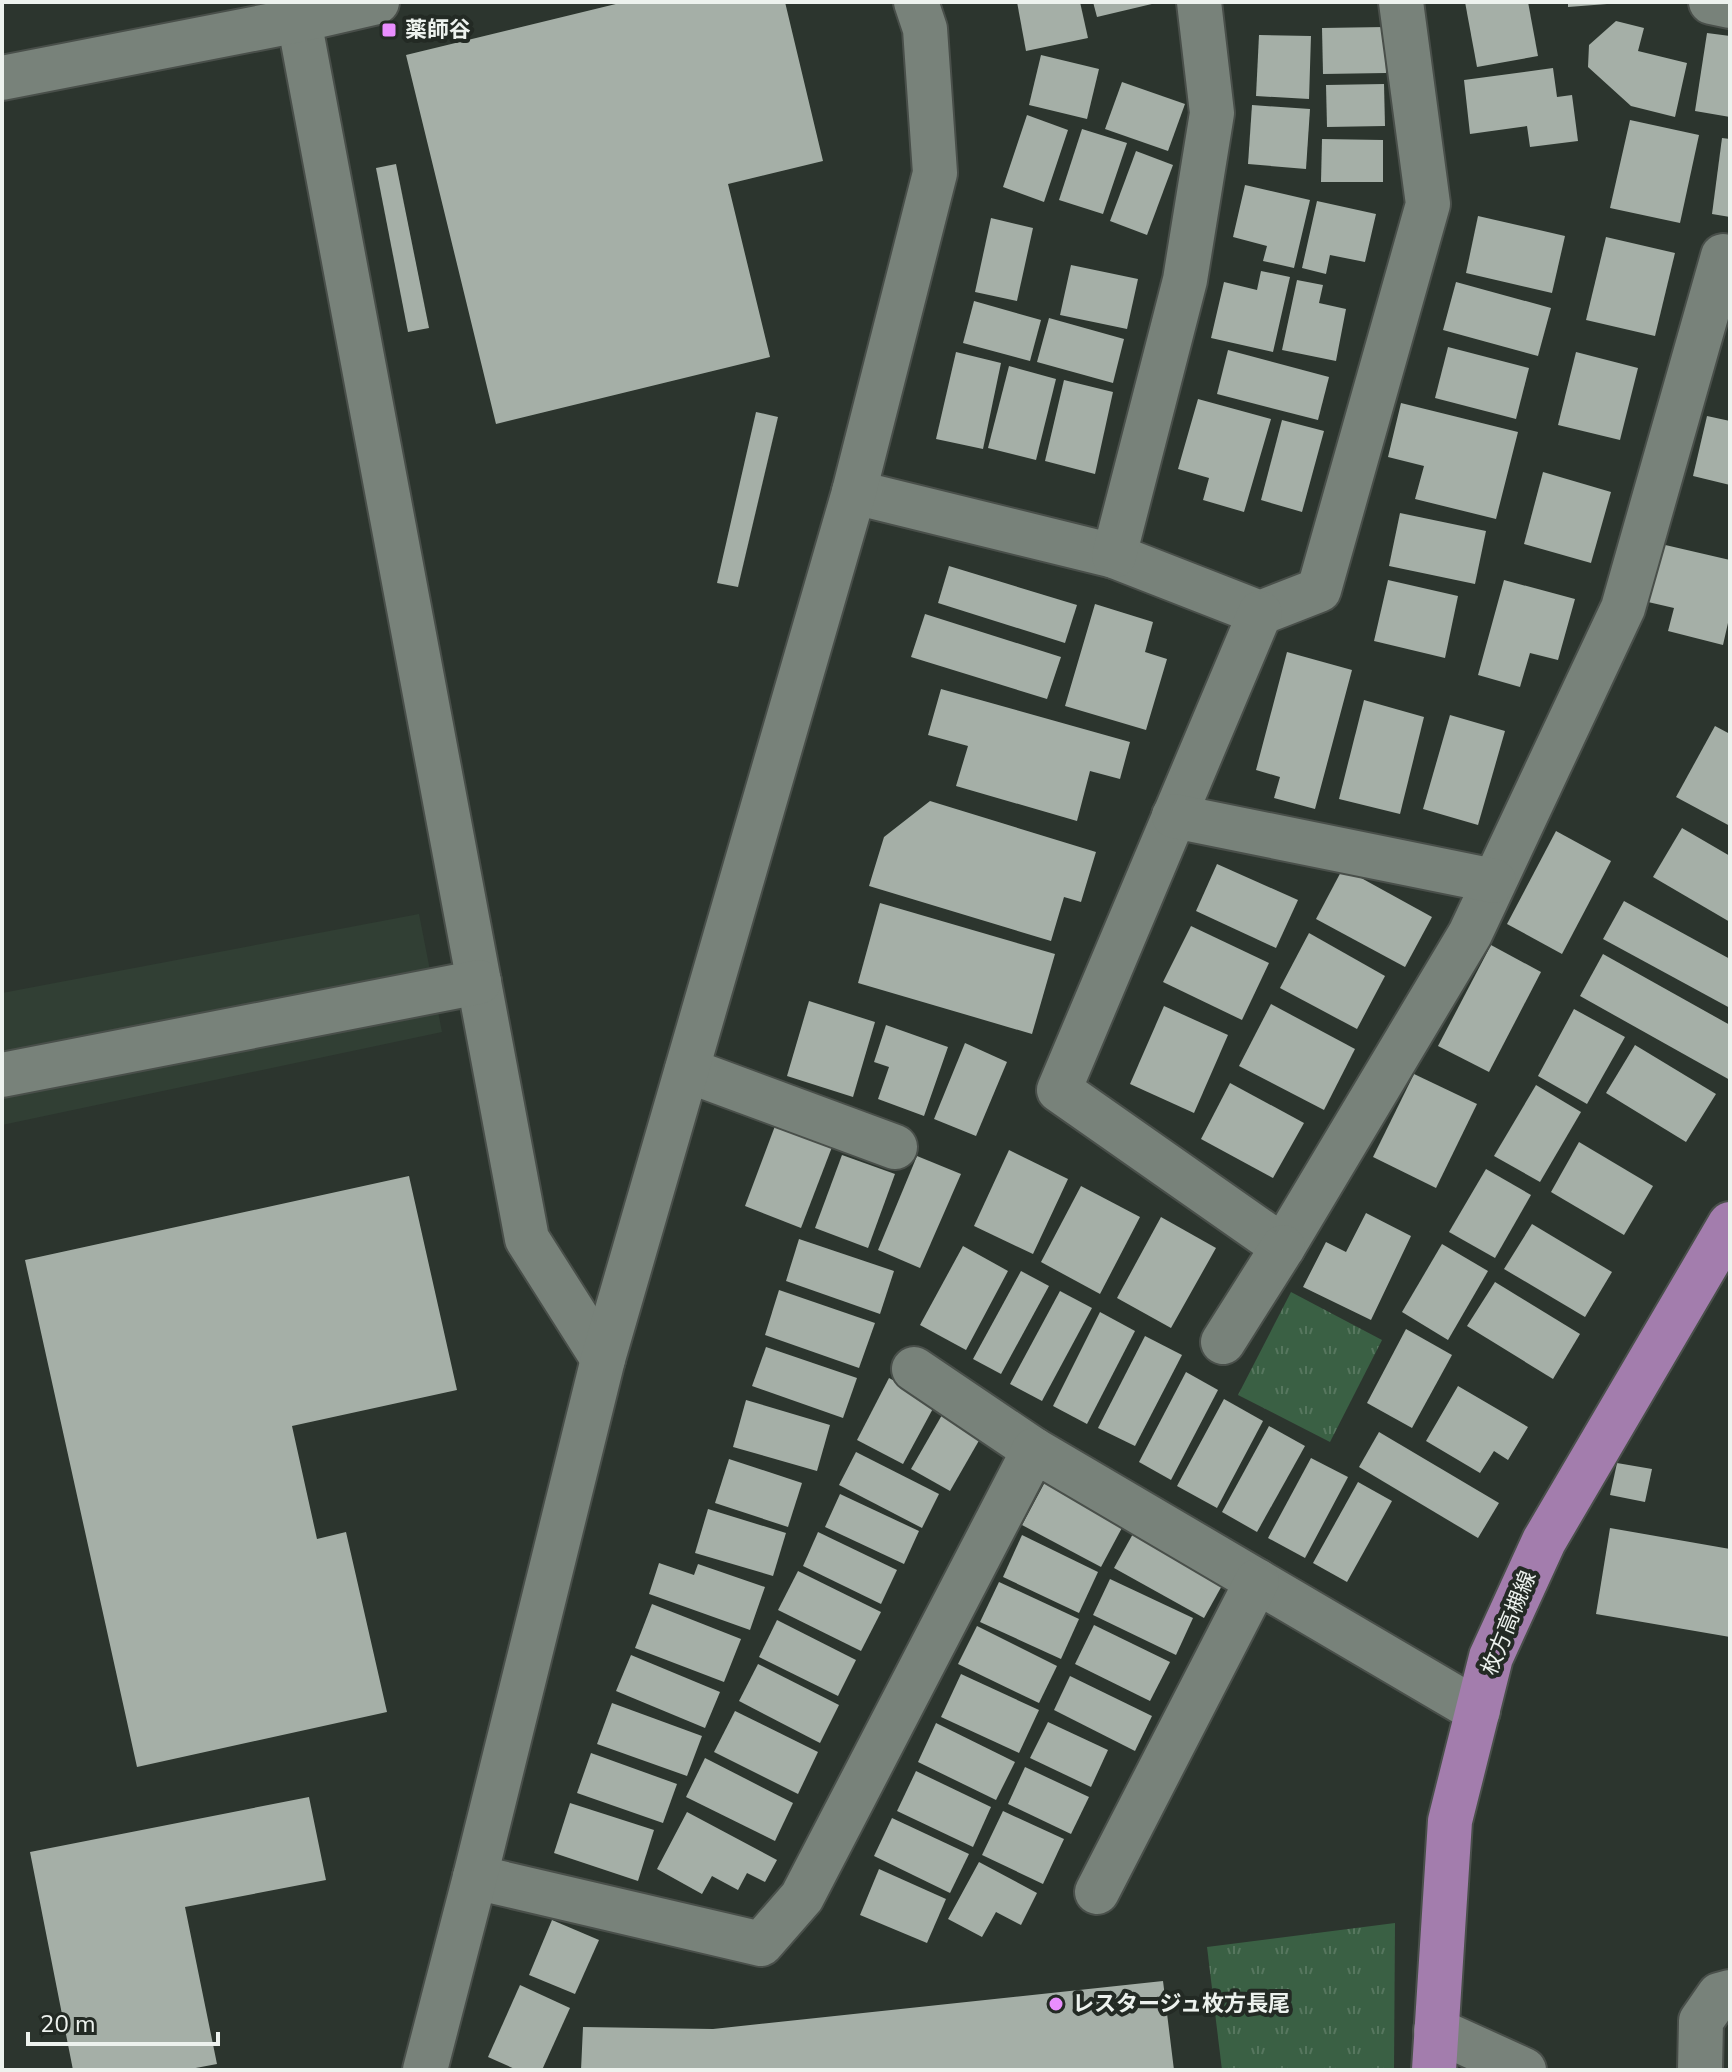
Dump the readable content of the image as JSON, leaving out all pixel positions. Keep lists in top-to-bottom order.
{
  "streets": {
    "main road": ["枚方高槻線"]
  },
  "places": {
    "transit": ["薬師谷"],
    "other": ["レスタージュ枚方長尾"]
  },
  "scale_bar": "20 m"
}
